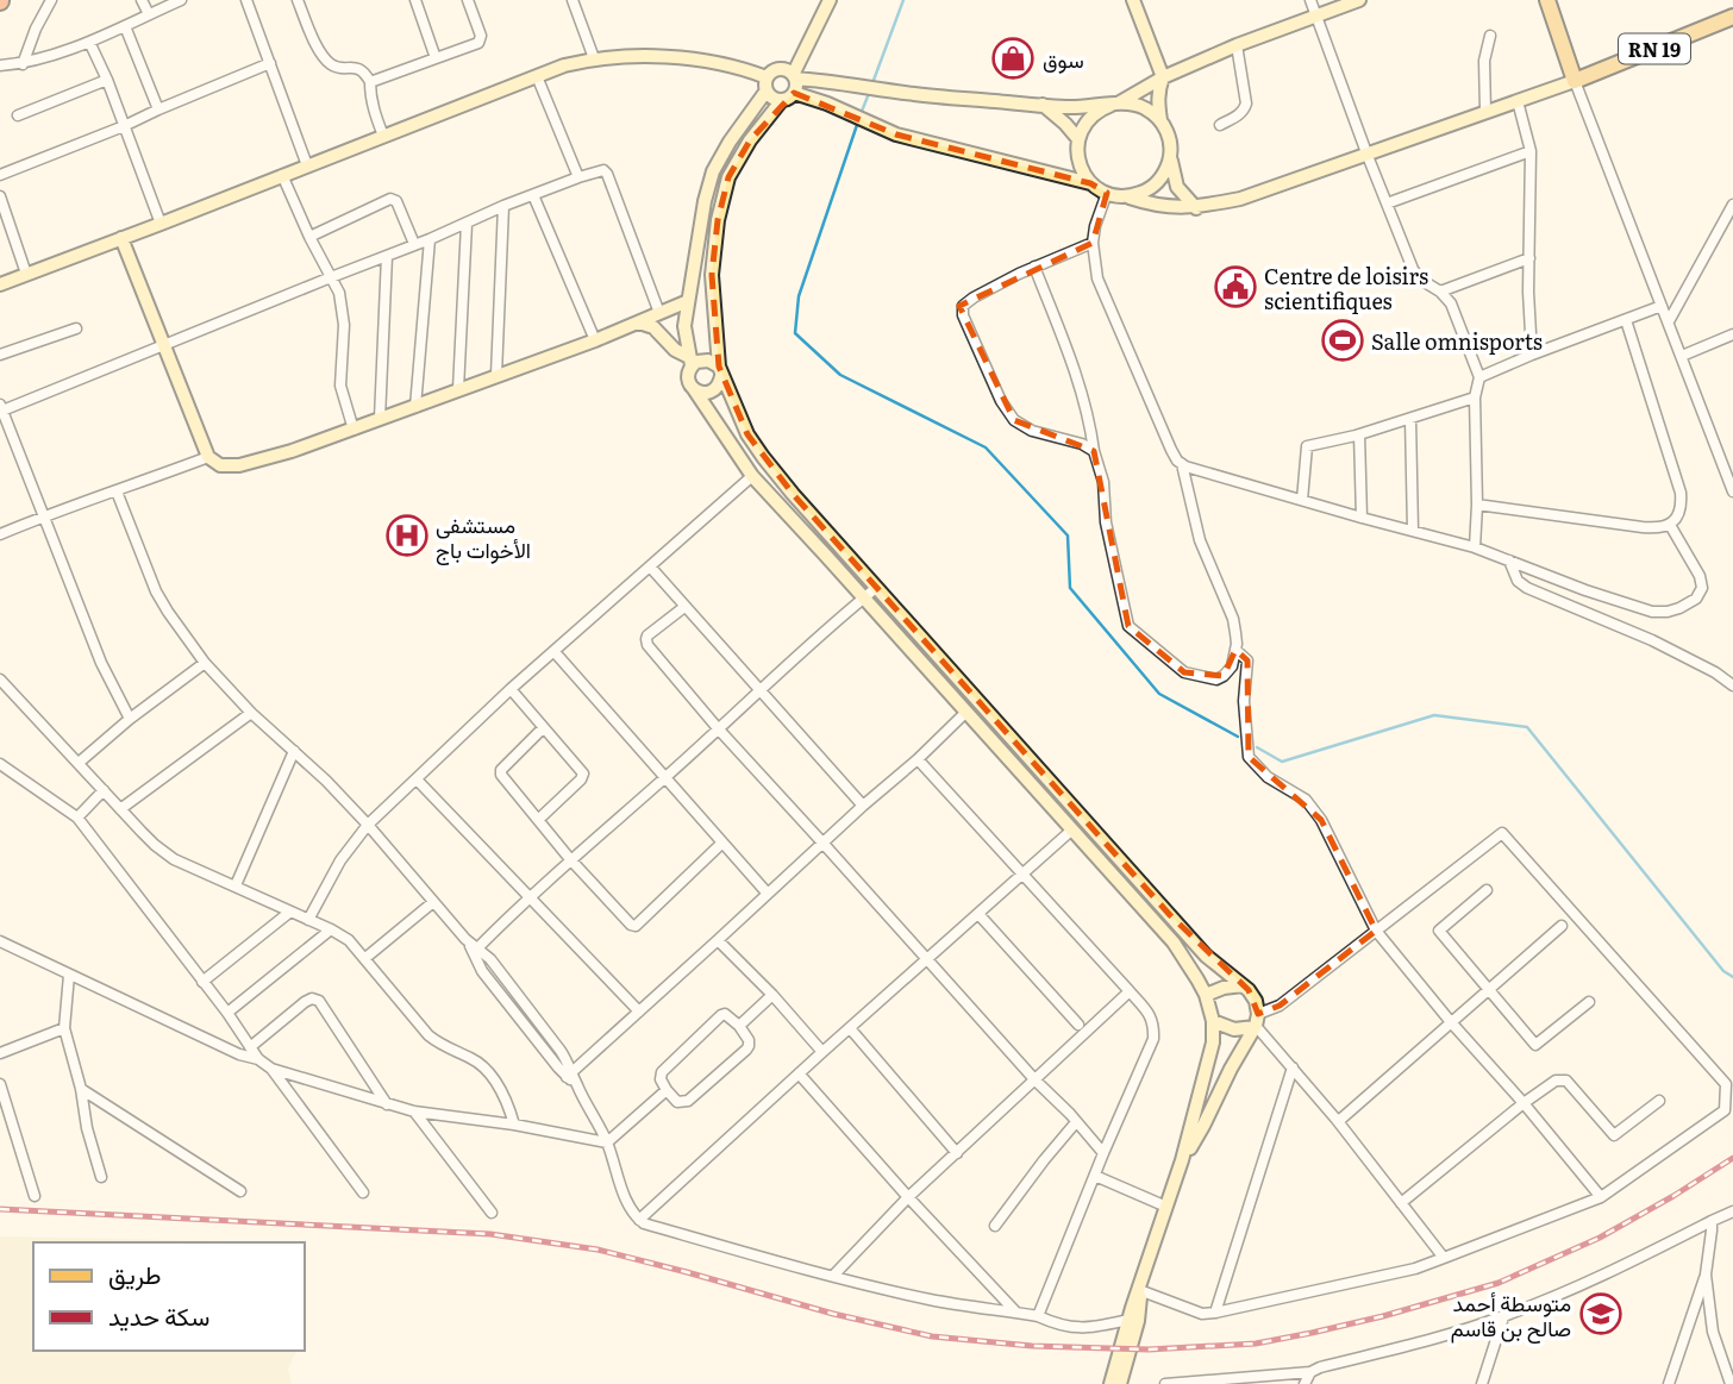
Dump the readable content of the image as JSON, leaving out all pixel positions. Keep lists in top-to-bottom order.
{
  "streets": {
    "main road": ["RN 19"]
  },
  "places": {
    "shop": ["سوق"],
    "public building": ["Centre de loisirs scientifiques"],
    "sports": ["Salle omnisports"],
    "hospital": ["مستشفى الأخوات باج"],
    "school or university": ["متوسطة أحمد صالح بن قاسم"]
  },
  "legend": ["طريق", "سكة حديد"]
}
